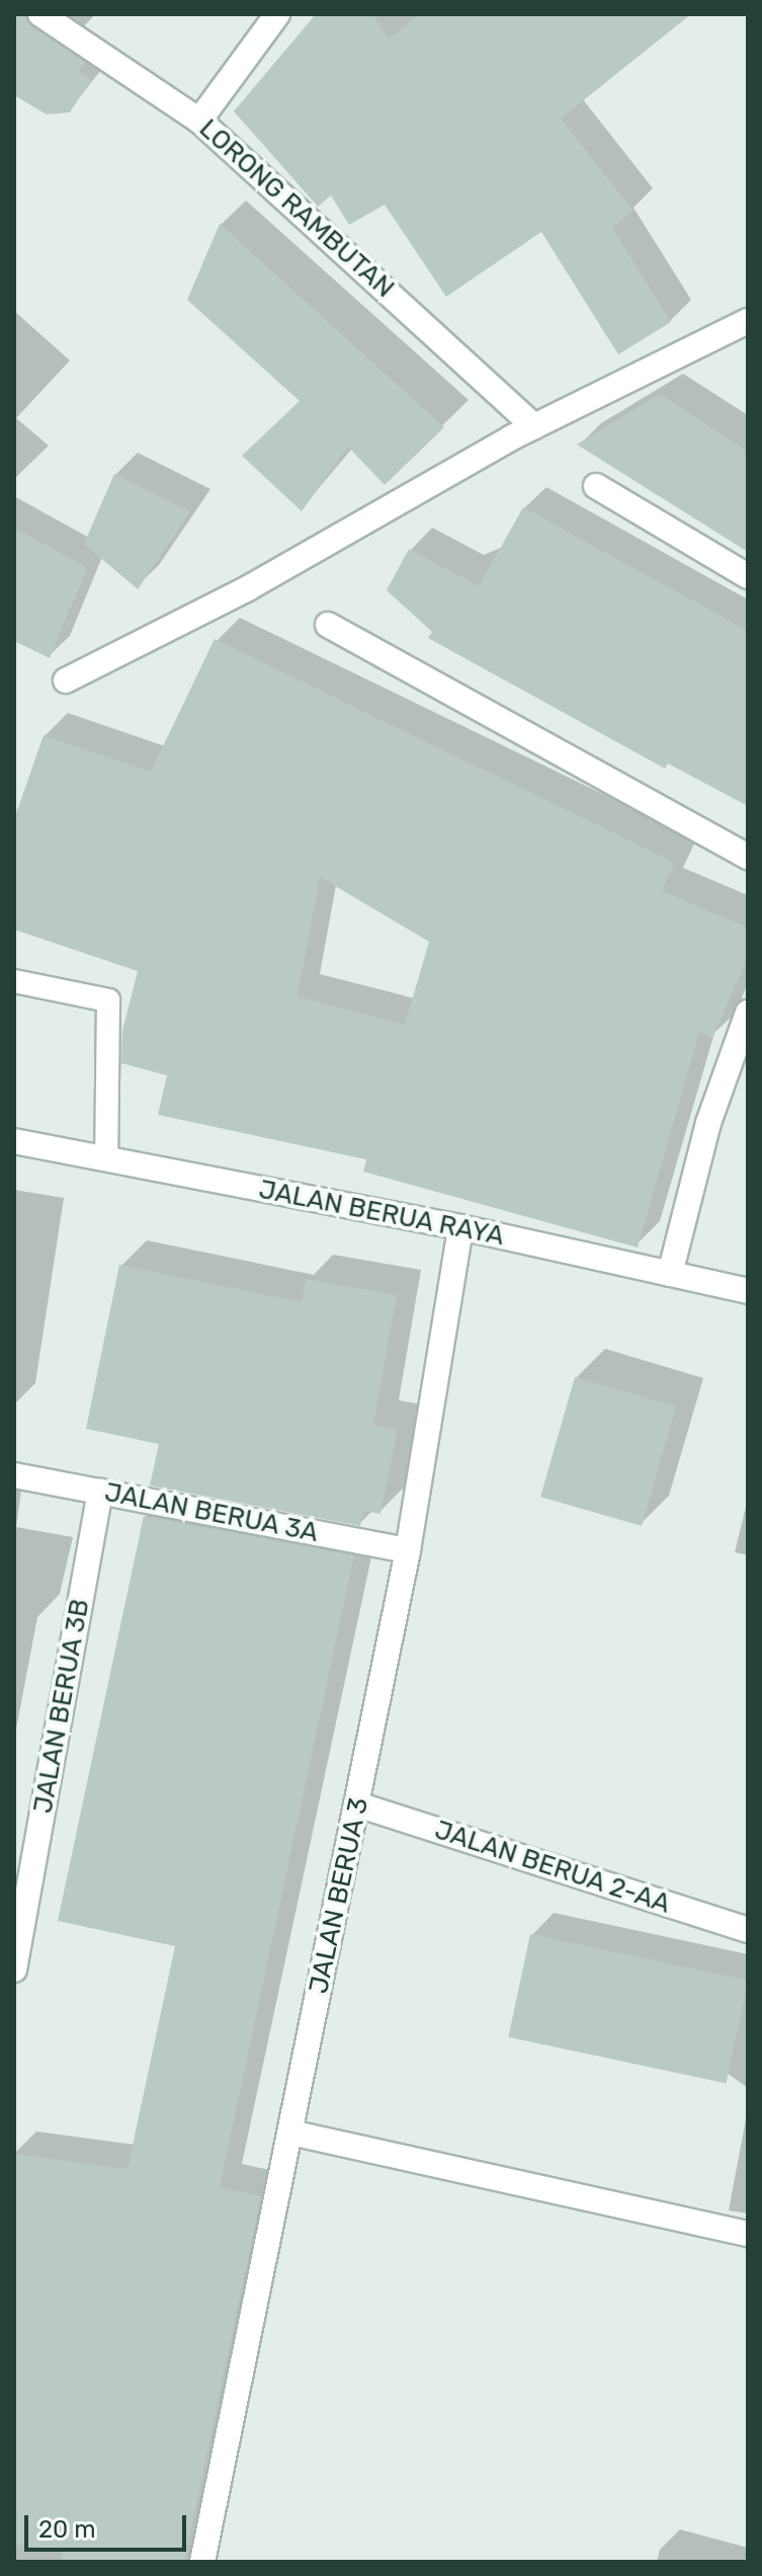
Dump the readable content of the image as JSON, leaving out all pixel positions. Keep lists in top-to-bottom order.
{
  "streets": {
    "street": [
      "LORONG RAMBUTAN",
      "JALAN BERUA RAYA",
      "JALAN BERUA 3A",
      "JALAN BERUA 3B",
      "JALAN BERUA 2-AA",
      "JALAN BERUA 3"
    ]
  },
  "crossings": [
    ["JALAN BERUA RAYA", "JALAN BERUA 3"],
    ["JALAN BERUA 3A", "JALAN BERUA 3B"],
    ["JALAN BERUA 3A", "JALAN BERUA 3"],
    ["JALAN BERUA 2-AA", "JALAN BERUA 3"]
  ],
  "scale_bar": "20 m"
}
